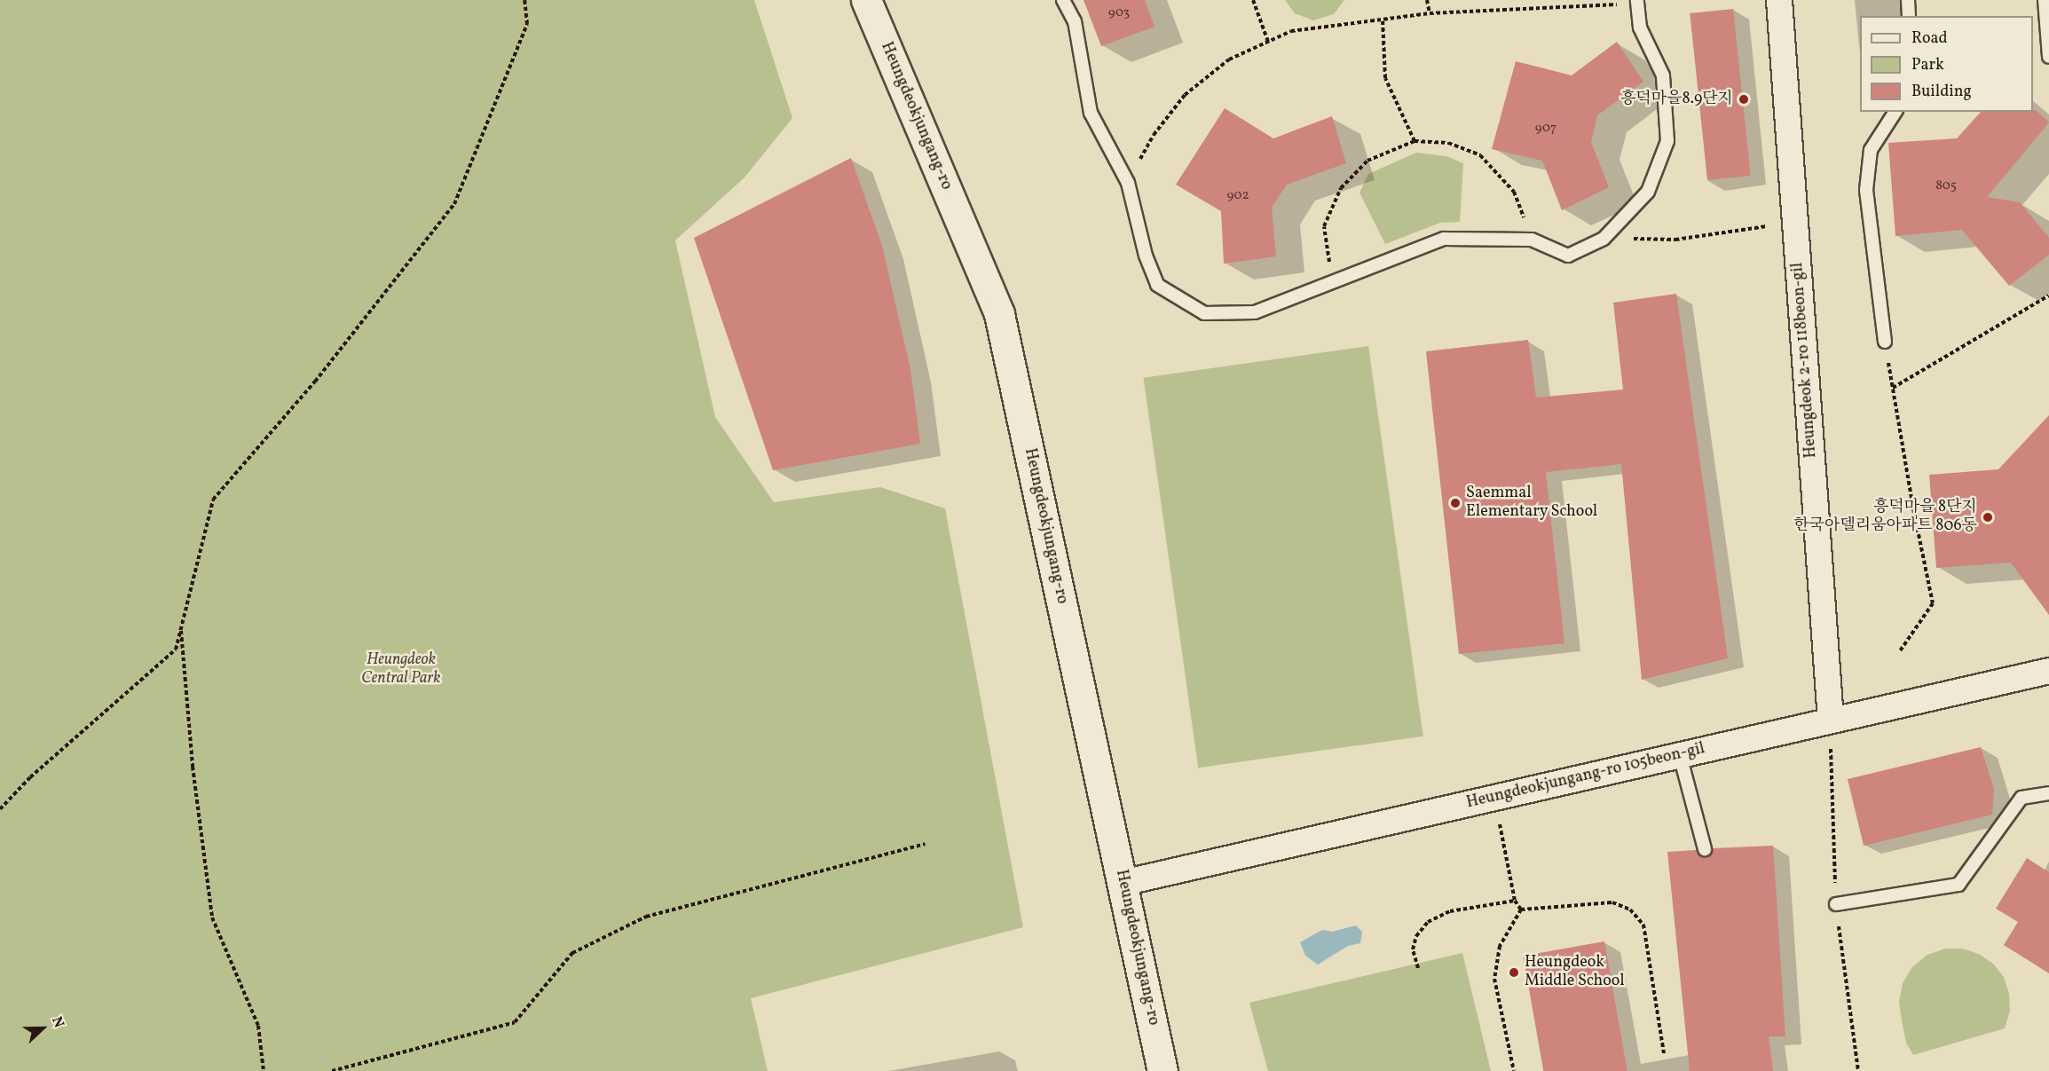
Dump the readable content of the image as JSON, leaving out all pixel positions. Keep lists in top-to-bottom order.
{
  "streets": {
    "street": ["Heungdeokjungang-ro", "Heungdeok 2-ro 118beon-gil", "Heungdeokjungang-ro 105beon-gil"]
  },
  "crossings": [
    ["Heungdeokjungang-ro", "Heungdeokjungang-ro 105beon-gil"],
    ["Heungdeok 2-ro 118beon-gil", "Heungdeokjungang-ro 105beon-gil"]
  ],
  "parks": ["Heungdeok Central Park"],
  "places": [
    "흥덕마을8.9단지",
    "Saemmal Elementary School",
    "흥덕마을 8단지 한국아델리움아파트 806동",
    "Heungdeok Middle School"
  ],
  "house_numbers": [
    "903",
    "907",
    "805",
    "902"
  ],
  "legend": ["Road", "Park", "Building"],
  "north": "right"
}
